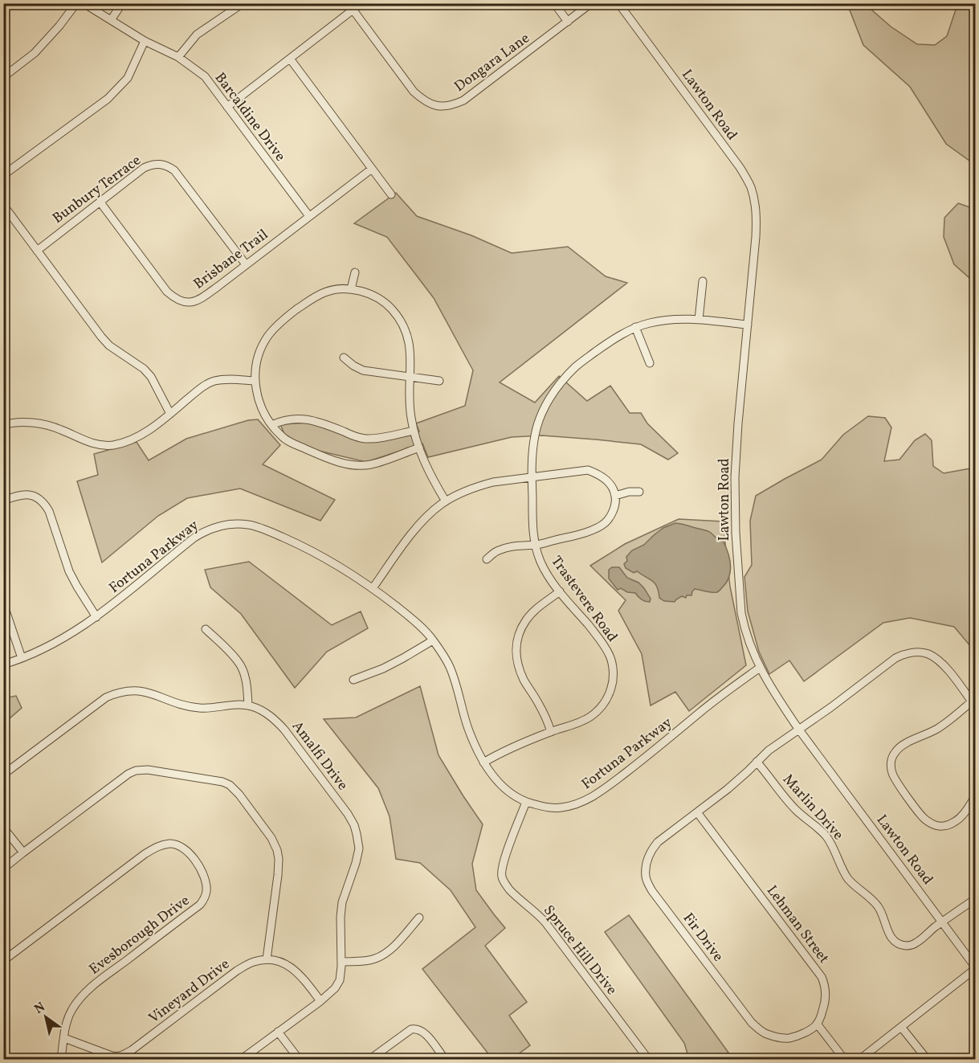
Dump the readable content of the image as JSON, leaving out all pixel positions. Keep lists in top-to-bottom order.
{
  "streets": {
    "street": [
      "Dongara Lane",
      "Lawton Road",
      "Barcaldine Drive",
      "Bunbury Terrace",
      "Brisbane Trail",
      "Fortuna Parkway",
      "Trastevere Road",
      "Amalfi Drive",
      "Marlin Drive",
      "Lehman Street",
      "Evesborough Drive",
      "Fir Drive",
      "Spruce Hill Drive",
      "Vineyard Drive"
    ]
  },
  "crossings": [
    ["Lawton Road", "Fortuna Parkway"],
    ["Lawton Road", "Trastevere Road"],
    ["Lawton Road", "Marlin Drive"],
    ["Lawton Road", "Fir Drive"],
    ["Barcaldine Drive", "Brisbane Trail"],
    ["Bunbury Terrace", "Brisbane Trail"],
    ["Fortuna Parkway", "Trastevere Road"],
    ["Fortuna Parkway", "Spruce Hill Drive"],
    ["Marlin Drive", "Fir Drive"],
    ["Lehman Street", "Fir Drive"],
    ["Evesborough Drive", "Vineyard Drive"]
  ],
  "north": "top left"
}
